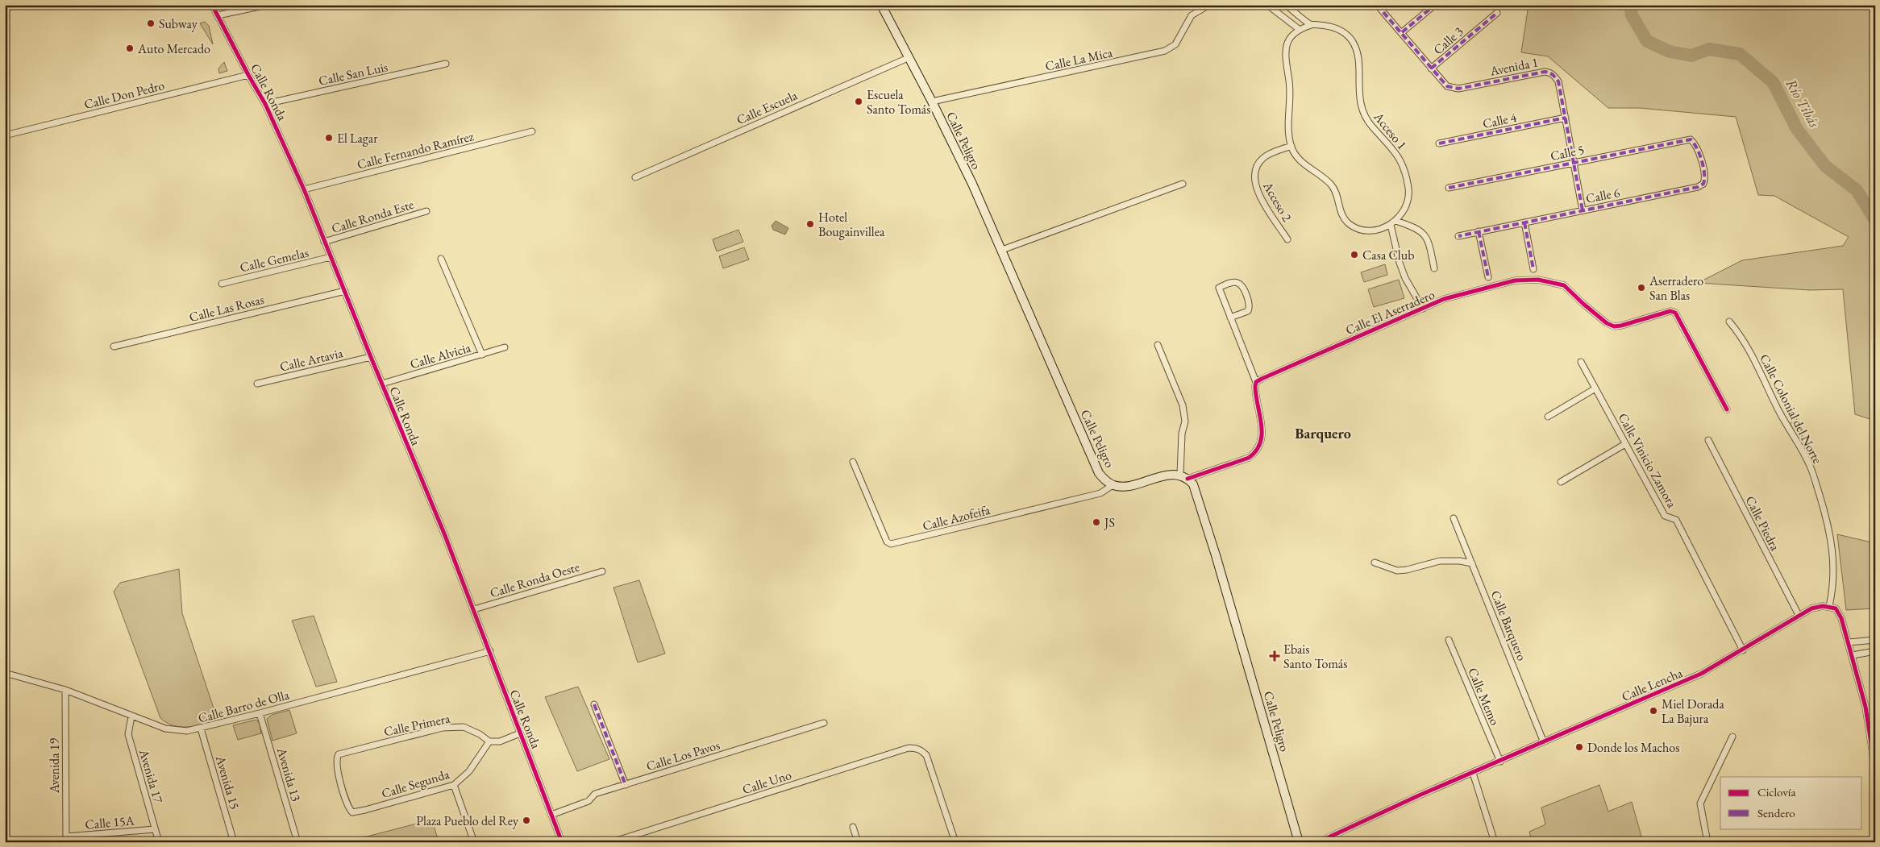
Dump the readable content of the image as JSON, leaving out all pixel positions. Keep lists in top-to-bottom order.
{
  "streets": {
    "main road": ["Calle Peligro"],
    "street": [
      "Calle 3",
      "Calle La Mica",
      "Avenida 1",
      "Calle San Luis",
      "Calle Ronda",
      "Calle Don Pedro",
      "Calle Escuela",
      "Calle 4",
      "Acceso 1",
      "Calle Fernando Ramírez",
      "Calle 5",
      "Calle 6",
      "Acceso 2",
      "Calle Ronda Este",
      "Calle Gemelas",
      "Calle Las Rosas",
      "Calle El Aserradero",
      "Calle Alvicia",
      "Calle Artavia",
      "Calle Colonial del Norte",
      "Calle Vinicio Zamora",
      "Calle Azofeifa",
      "Calle Piedra",
      "Calle Ronda Oeste",
      "Calle Barquero",
      "Calle Lencha",
      "Calle Memo",
      "Calle Barro de Olla",
      "Calle Primera",
      "Calle Los Pavos",
      "Avenida 19",
      "Avenida 13",
      "Avenida 17",
      "Calle Uno",
      "Avenida 15",
      "Calle Segunda",
      "Calle 15A"
    ]
  },
  "crossings": [
    ["Calle 3", "Avenida 1"],
    ["Calle La Mica", "Calle Peligro"],
    ["Avenida 1", "Calle 4"],
    ["Avenida 1", "Calle 5"],
    ["Avenida 1", "Calle 6"],
    ["Calle San Luis", "Calle Ronda"],
    ["Calle Ronda", "Calle Don Pedro"],
    ["Calle Ronda", "Calle Fernando Ramírez"],
    ["Calle Ronda", "Calle Ronda Este"],
    ["Calle Ronda", "Calle Gemelas"],
    ["Calle Ronda", "Calle Las Rosas"],
    ["Calle Ronda", "Calle Alvicia"],
    ["Calle Ronda", "Calle Artavia"],
    ["Calle Ronda", "Calle Ronda Oeste"],
    ["Calle Ronda", "Calle Barro de Olla"],
    ["Calle Ronda", "Calle Los Pavos"],
    ["Calle Escuela", "Calle Peligro"],
    ["Acceso 1", "Acceso 2"],
    ["Calle Peligro", "Calle Azofeifa"],
    ["Calle 5", "Calle 6"],
    ["Calle Colonial del Norte", "Calle Lencha"],
    ["Calle Vinicio Zamora", "Calle Lencha"],
    ["Calle Piedra", "Calle Lencha"],
    ["Calle Barquero", "Calle Lencha"],
    ["Calle Lencha", "Calle Memo"],
    ["Calle Barro de Olla", "Avenida 19"],
    ["Calle Barro de Olla", "Avenida 13"],
    ["Calle Barro de Olla", "Avenida 17"],
    ["Calle Barro de Olla", "Avenida 15"],
    ["Calle Primera", "Calle Segunda"],
    ["Avenida 19", "Calle 15A"],
    ["Avenida 17", "Calle 15A"]
  ],
  "districts": ["Barquero"],
  "water": ["Río Tibás"],
  "places": {
    "other": [
      "Subway",
      "Auto Mercado",
      "Escuela Santo Tomás",
      "El Lagar",
      "Hotel Bougainvillea",
      "Casa Club",
      "Aserradero San Blas",
      "JS",
      "Miel Dorada La Bajura",
      "Donde los Machos",
      "Plaza Pueblo del Rey"
    ],
    "health": ["Ebais Santo Tomás"]
  },
  "legend": ["Ciclovía", "Sendero"]
}
